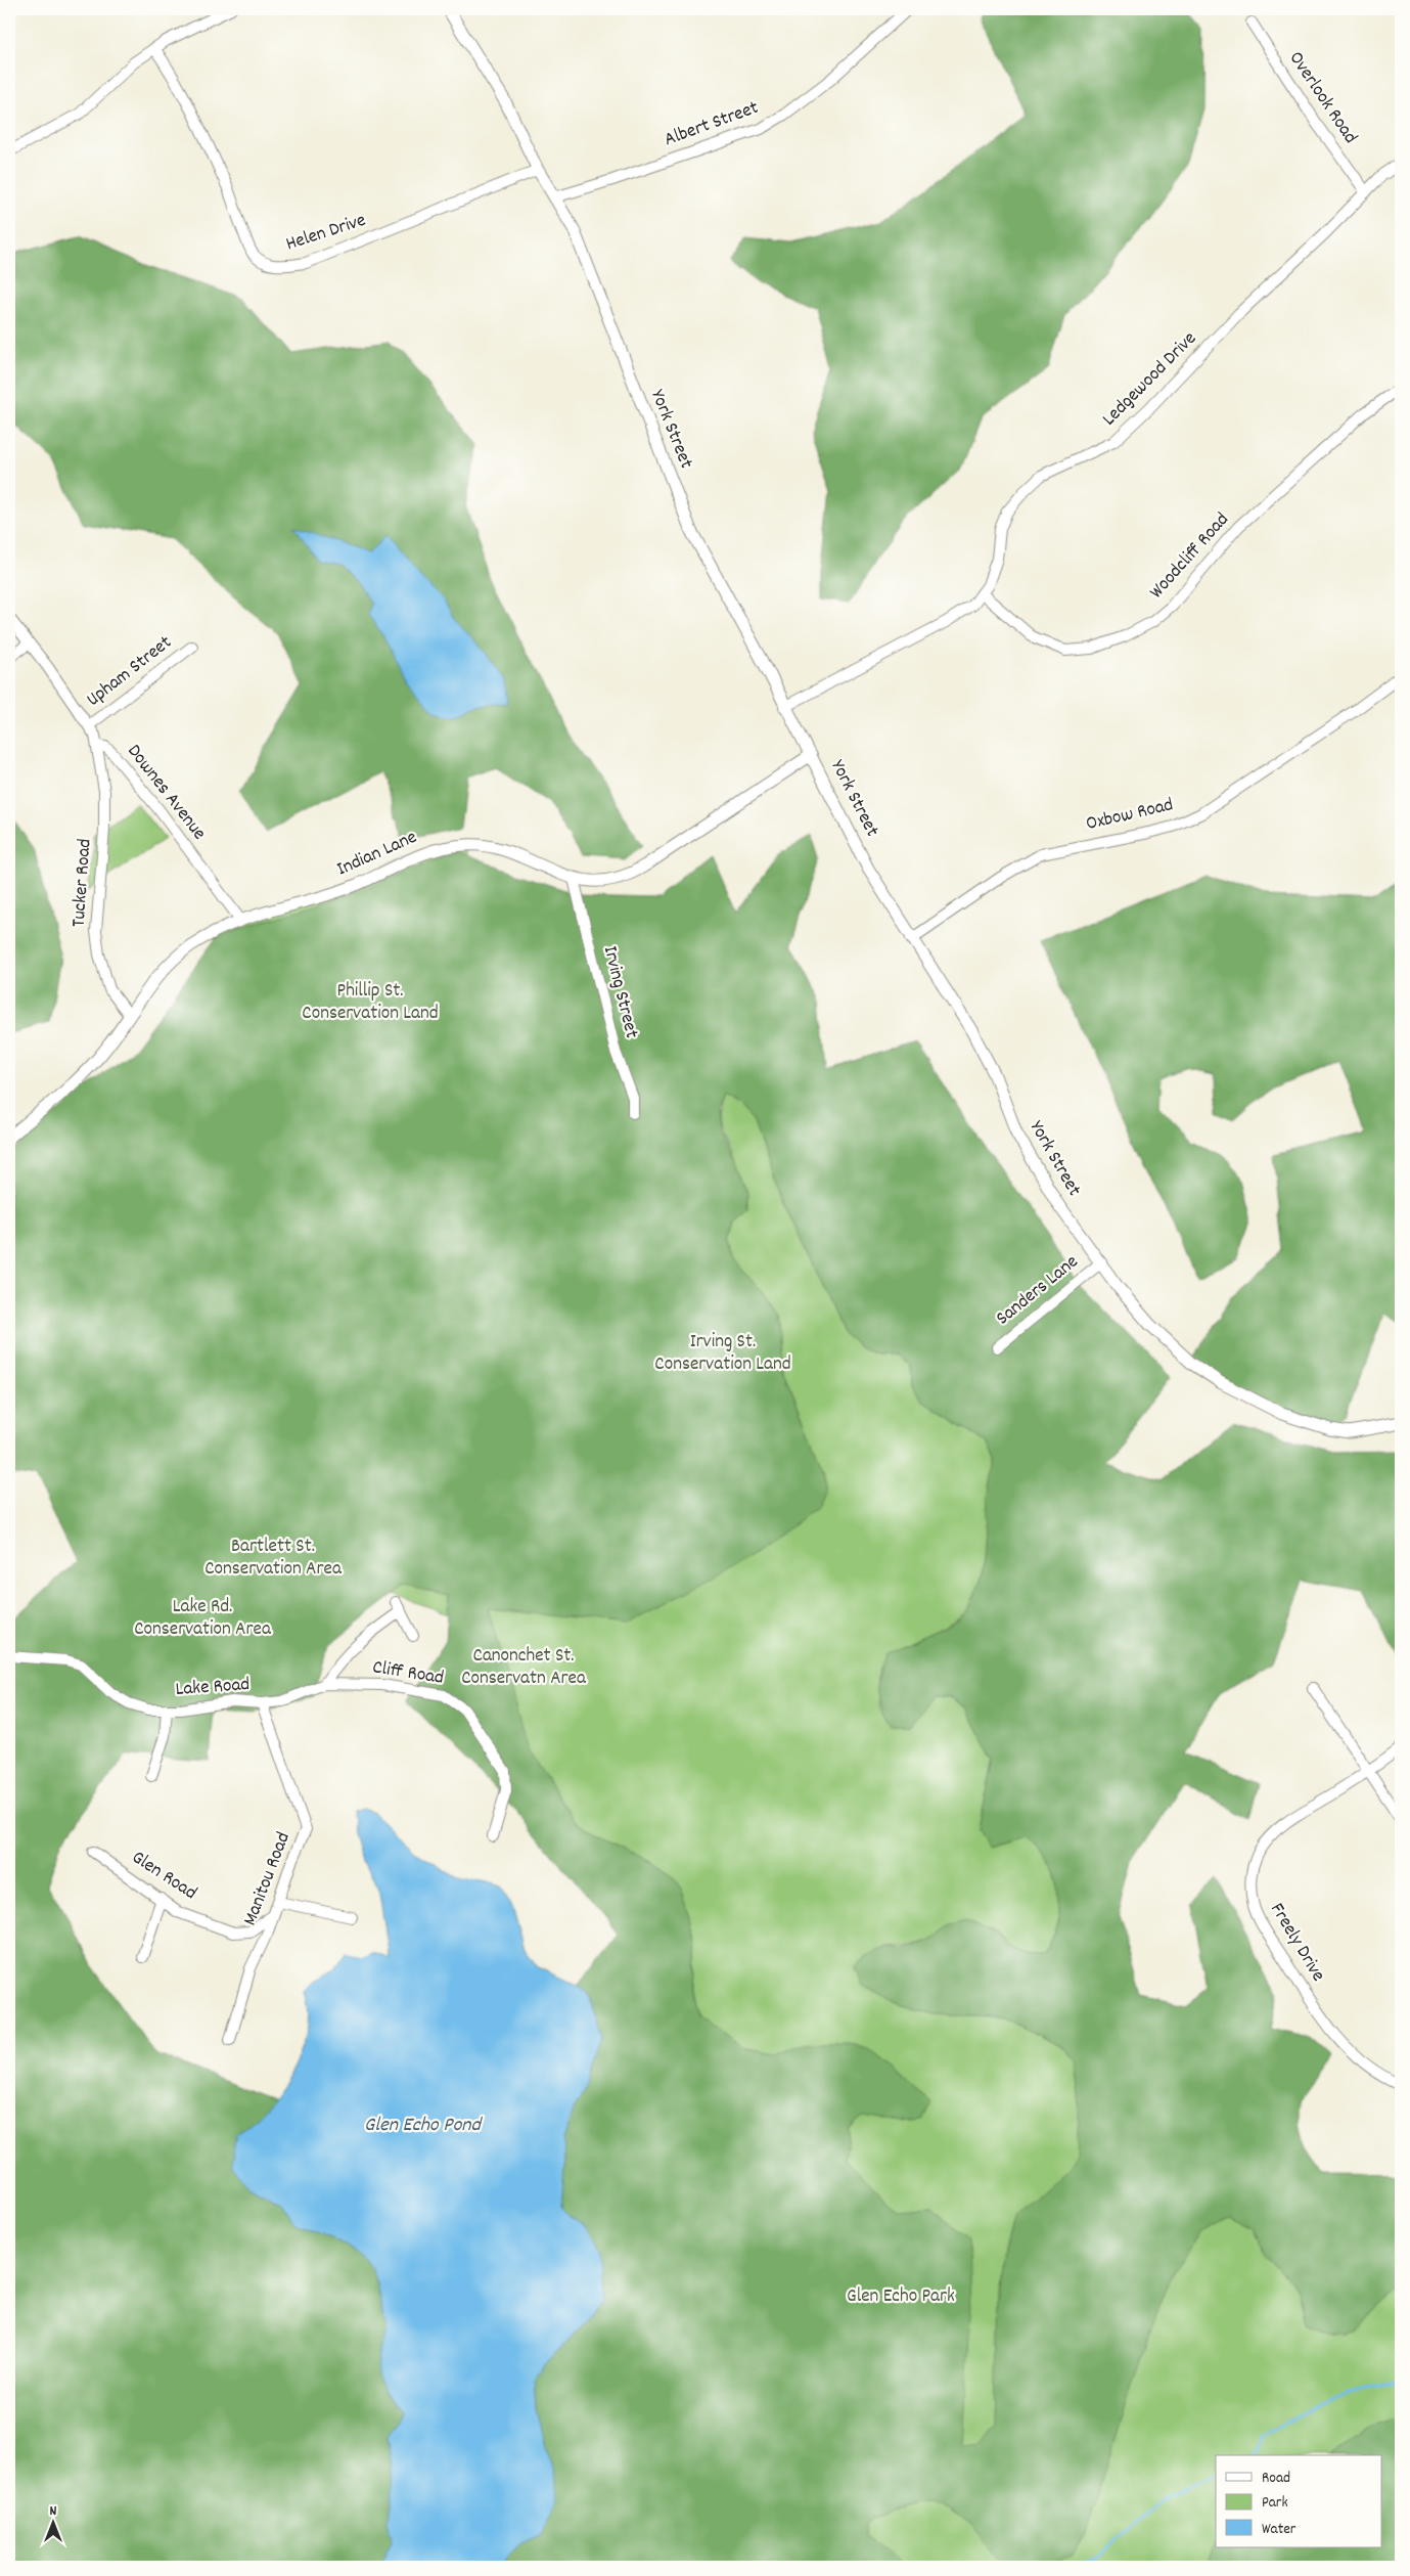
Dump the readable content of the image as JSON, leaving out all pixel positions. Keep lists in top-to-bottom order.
{
  "streets": {
    "street": [
      "Overlook Road",
      "Albert Street",
      "Helen Drive",
      "Ledgewood Drive",
      "York Street",
      "Woodcliff Road",
      "Upham Street",
      "Downes Avenue",
      "Oxbow Road",
      "Indian Lane",
      "Tucker Road",
      "Irving Street",
      "Sanders Lane",
      "Cliff Road",
      "Lake Road",
      "Glen Road",
      "Manitou Road",
      "Freely Drive"
    ]
  },
  "crossings": [
    ["Overlook Road", "Ledgewood Drive"],
    ["Albert Street", "York Street"],
    ["Helen Drive", "York Street"],
    ["Ledgewood Drive", "York Street"],
    ["Ledgewood Drive", "Woodcliff Road"],
    ["York Street", "Oxbow Road"],
    ["York Street", "Indian Lane"],
    ["York Street", "Sanders Lane"],
    ["Upham Street", "Downes Avenue"],
    ["Downes Avenue", "Indian Lane"],
    ["Downes Avenue", "Tucker Road"],
    ["Indian Lane", "Tucker Road"],
    ["Indian Lane", "Irving Street"],
    ["Cliff Road", "Lake Road"],
    ["Lake Road", "Manitou Road"],
    ["Glen Road", "Manitou Road"]
  ],
  "water": ["Glen Echo Pond"],
  "parks": [
    "Phillip St. Conservation Land",
    "Irving St. Conservation Land",
    "Bartlett St. Conservation Area",
    "Lake Rd. Conservation Area",
    "Canonchet St. Conservatn Area",
    "Glen Echo Park"
  ],
  "legend": ["Road", "Park", "Water"],
  "north": "top"
}
